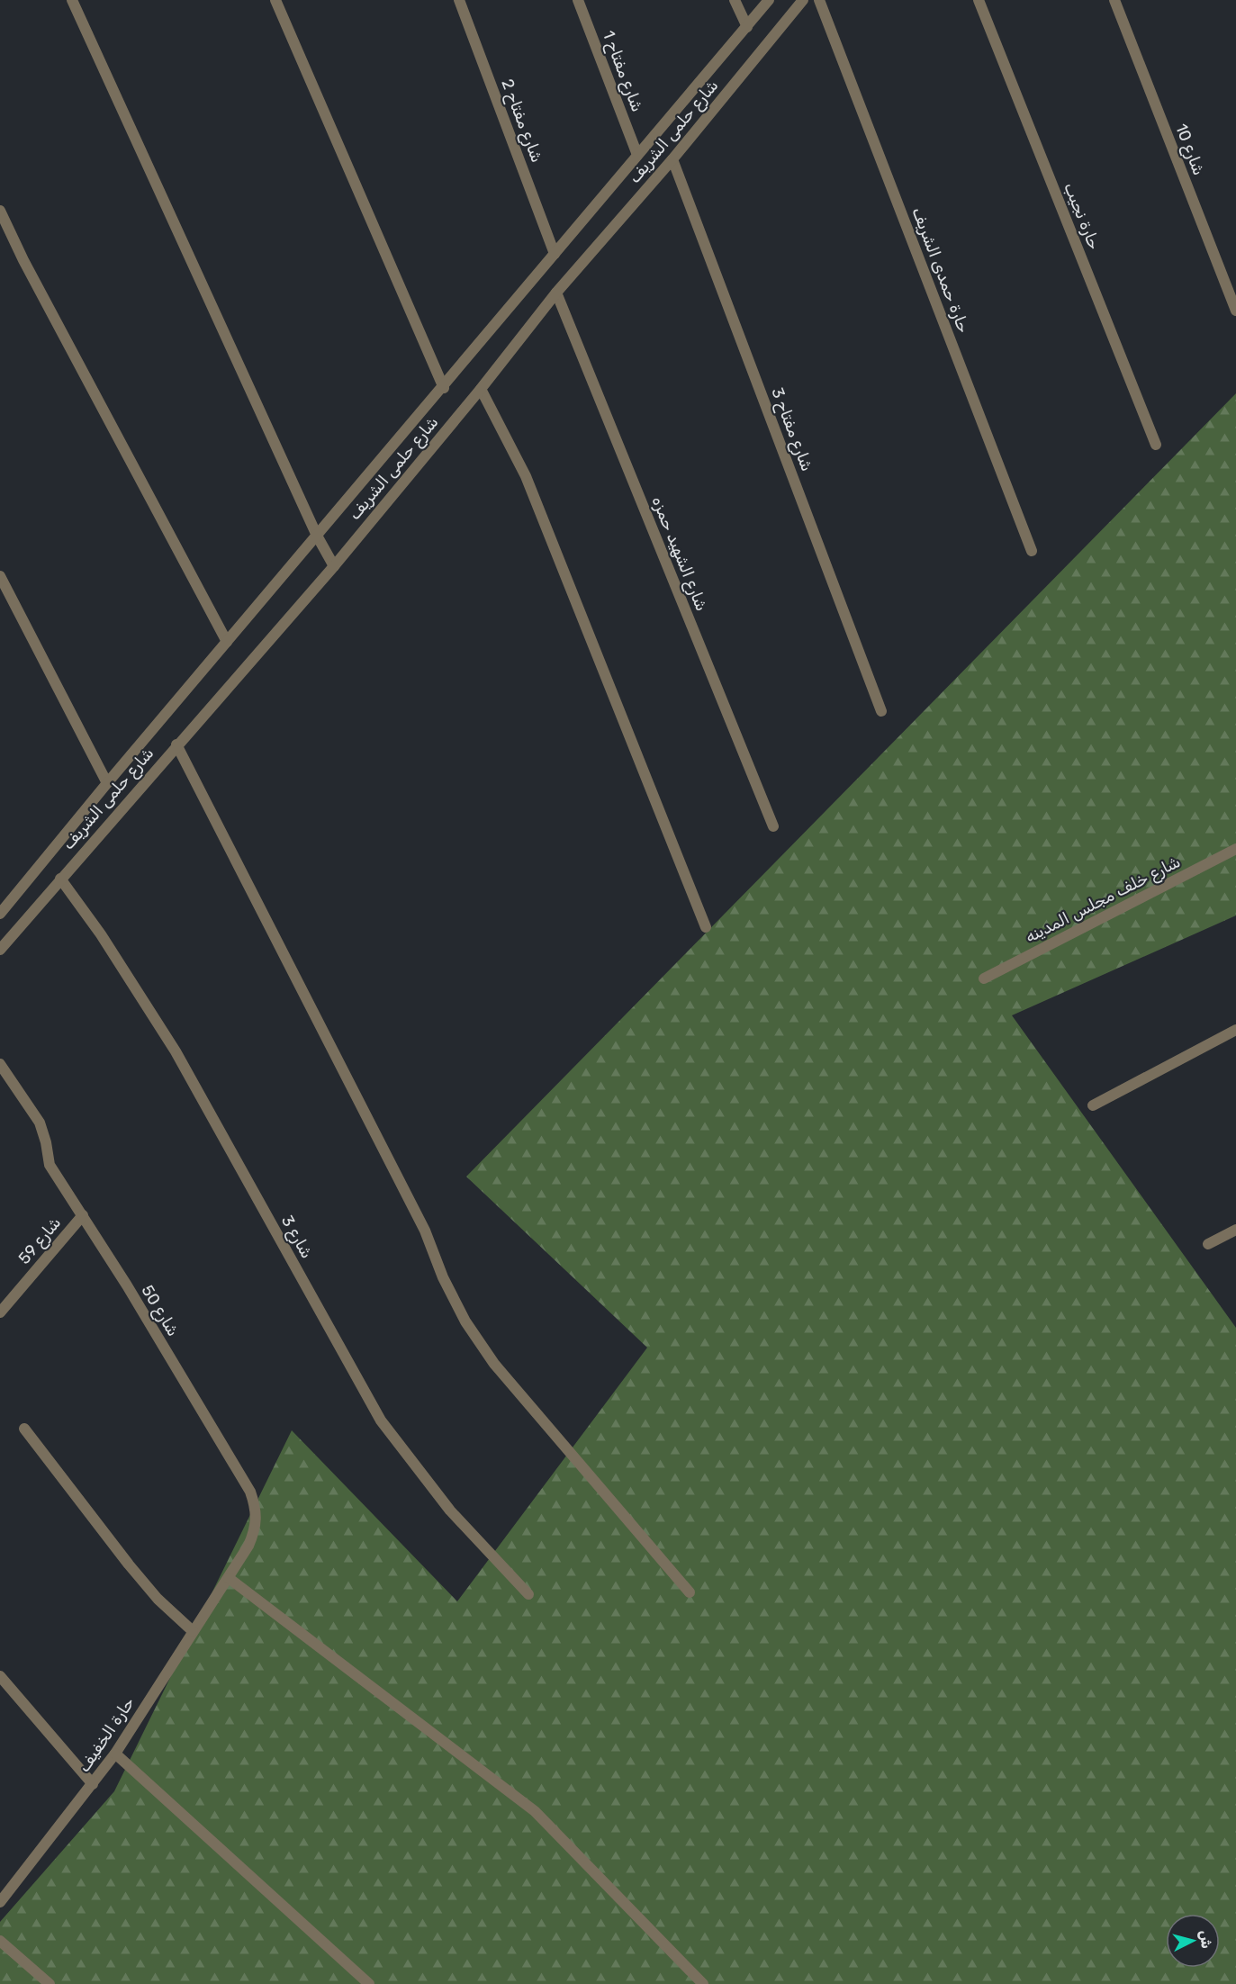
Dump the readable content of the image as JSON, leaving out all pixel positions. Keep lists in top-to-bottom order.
{
  "streets": {
    "street": [
      "شارع مفتاح 1",
      "شارع مفتاح 2",
      "شارع حلمى الشريف",
      "شارع 10",
      "حارة نجيب",
      "حارة حمدى الشريف",
      "شارع مفتاح 3",
      "شارع الشهيد حمزه",
      "شارع خلف مجلس المدينه",
      "شارع 3",
      "شارع 59",
      "شارع 50",
      "حارة الخفيف"
    ]
  },
  "crossings": [
    ["شارع مفتاح 1", "شارع حلمى الشريف"],
    ["شارع مفتاح 2", "شارع حلمى الشريف"],
    ["شارع حلمى الشريف", "شارع مفتاح 3"],
    ["شارع حلمى الشريف", "شارع الشهيد حمزه"],
    ["شارع حلمى الشريف", "شارع 3"],
    ["شارع 59", "شارع 50"],
    ["شارع 50", "حارة الخفيف"]
  ],
  "north": "right"
}
